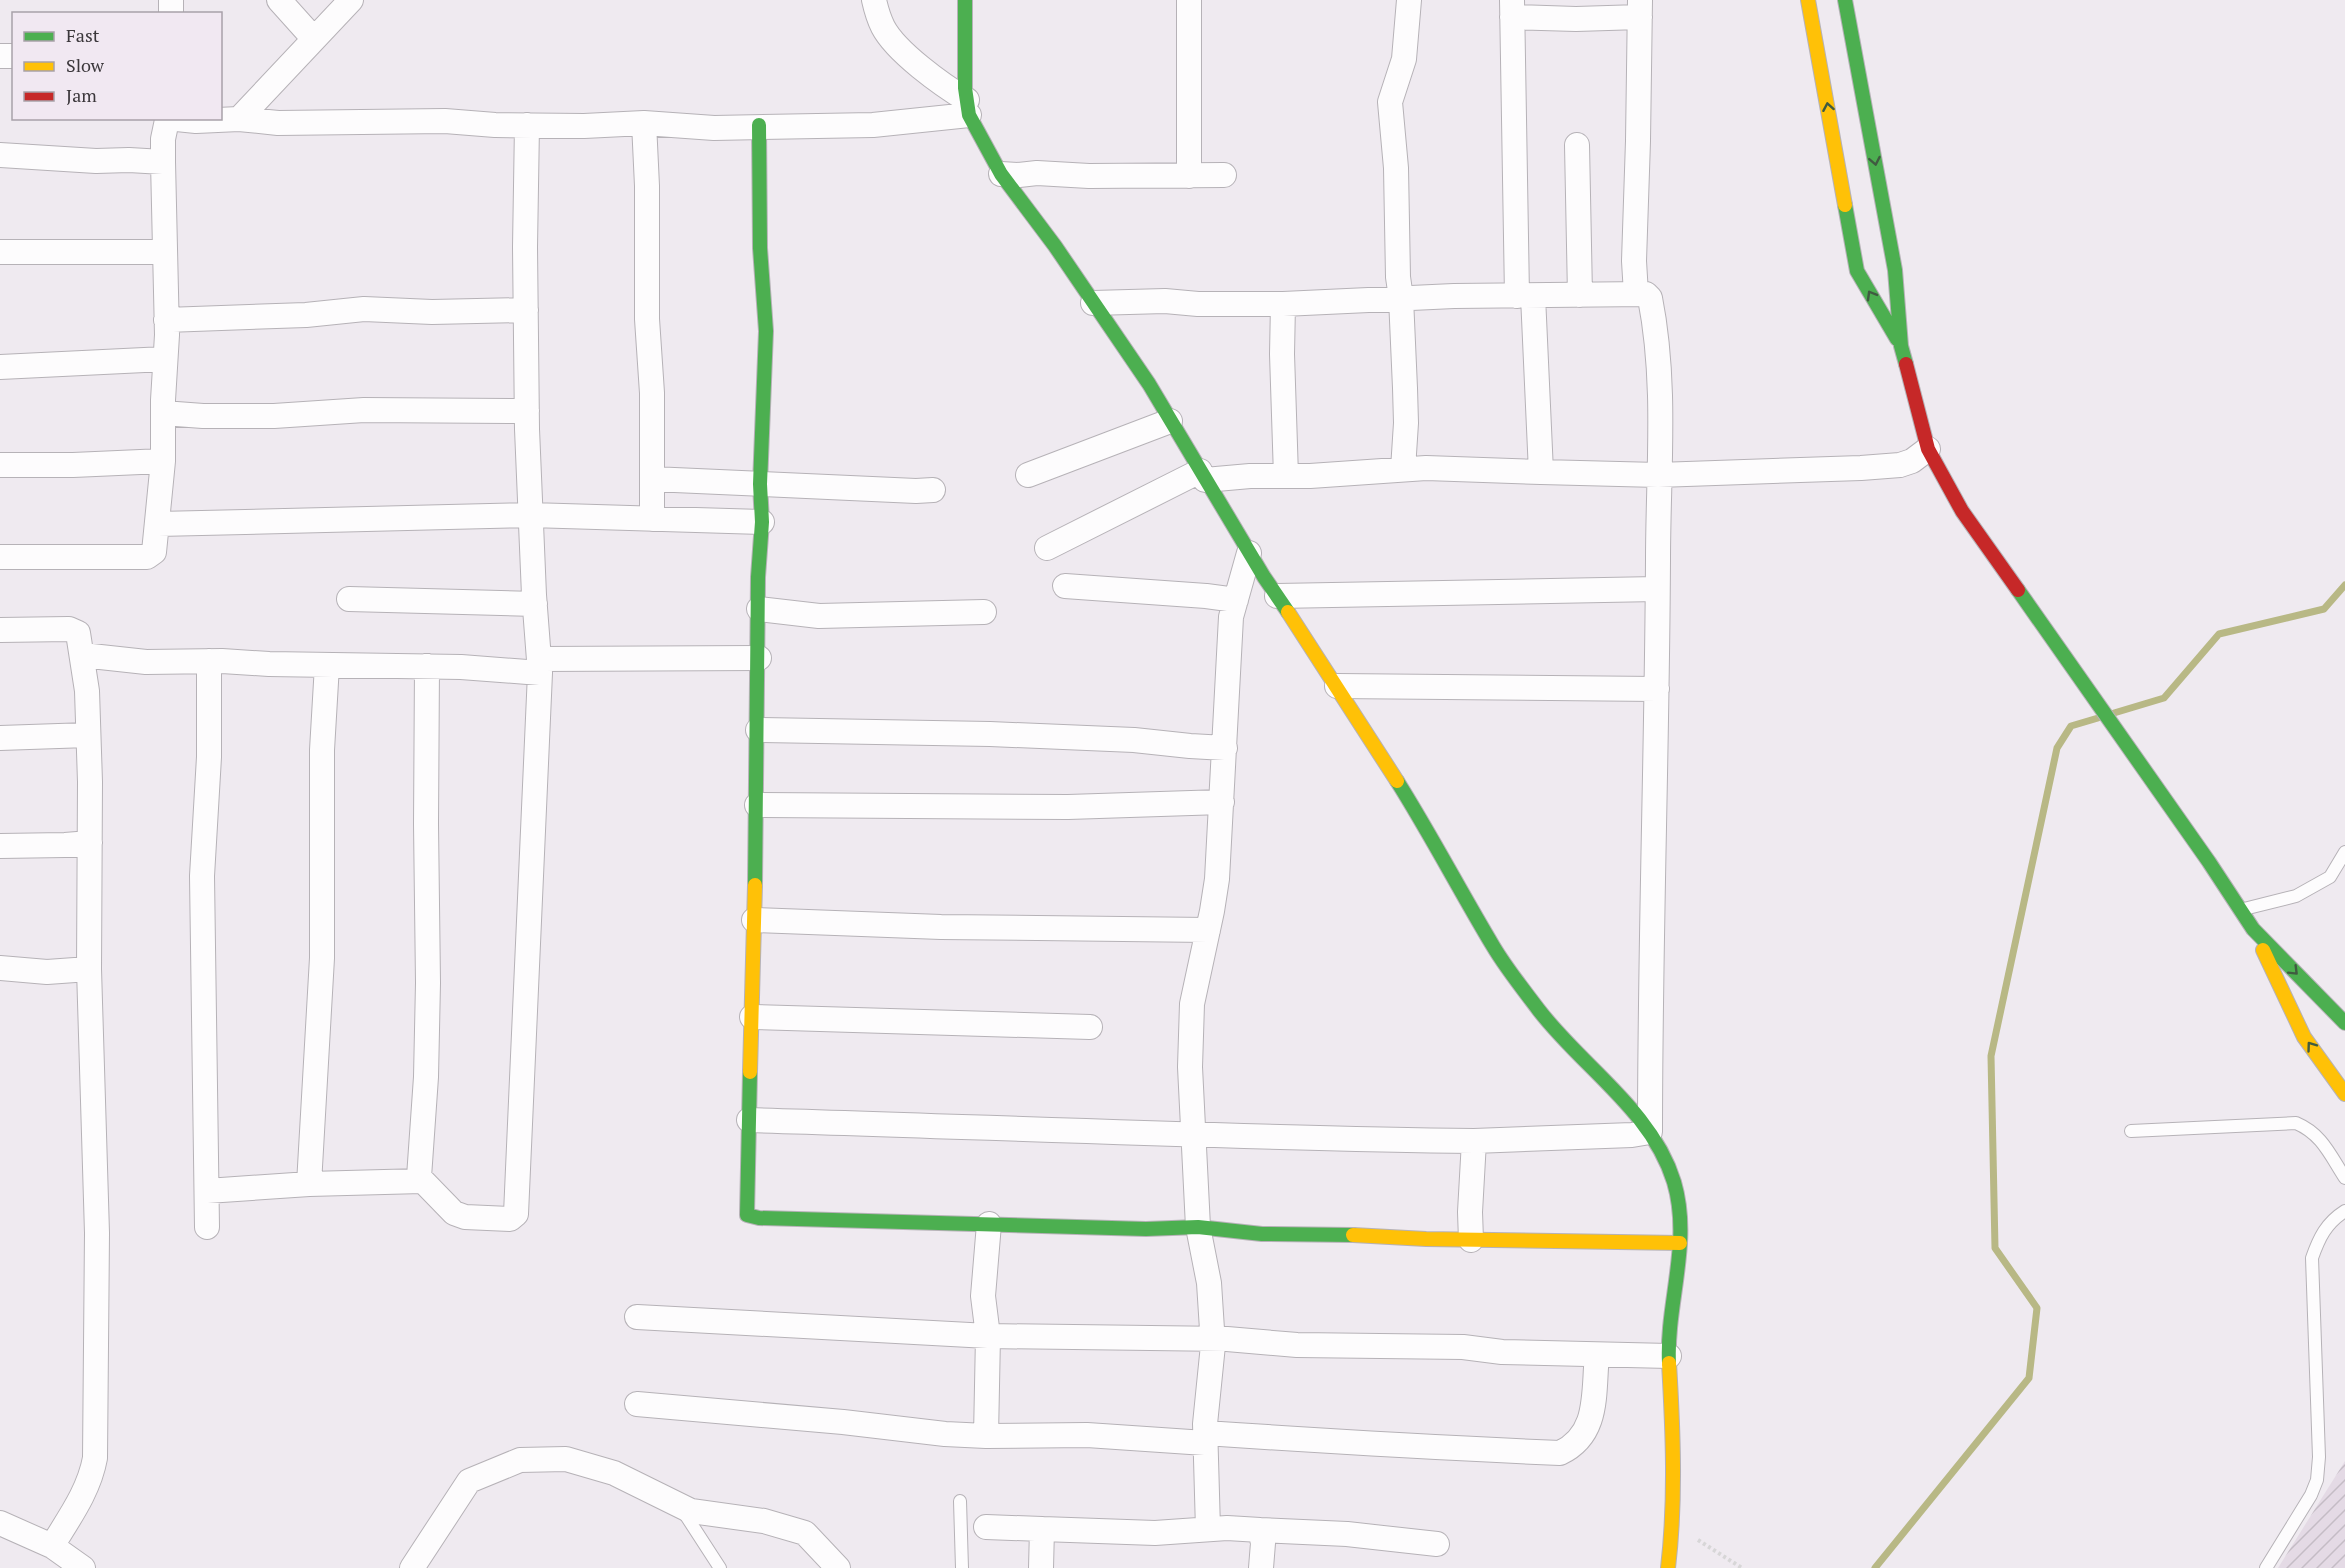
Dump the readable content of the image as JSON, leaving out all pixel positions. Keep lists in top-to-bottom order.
{
  "legend": ["Fast", "Slow", "Jam"]
}
